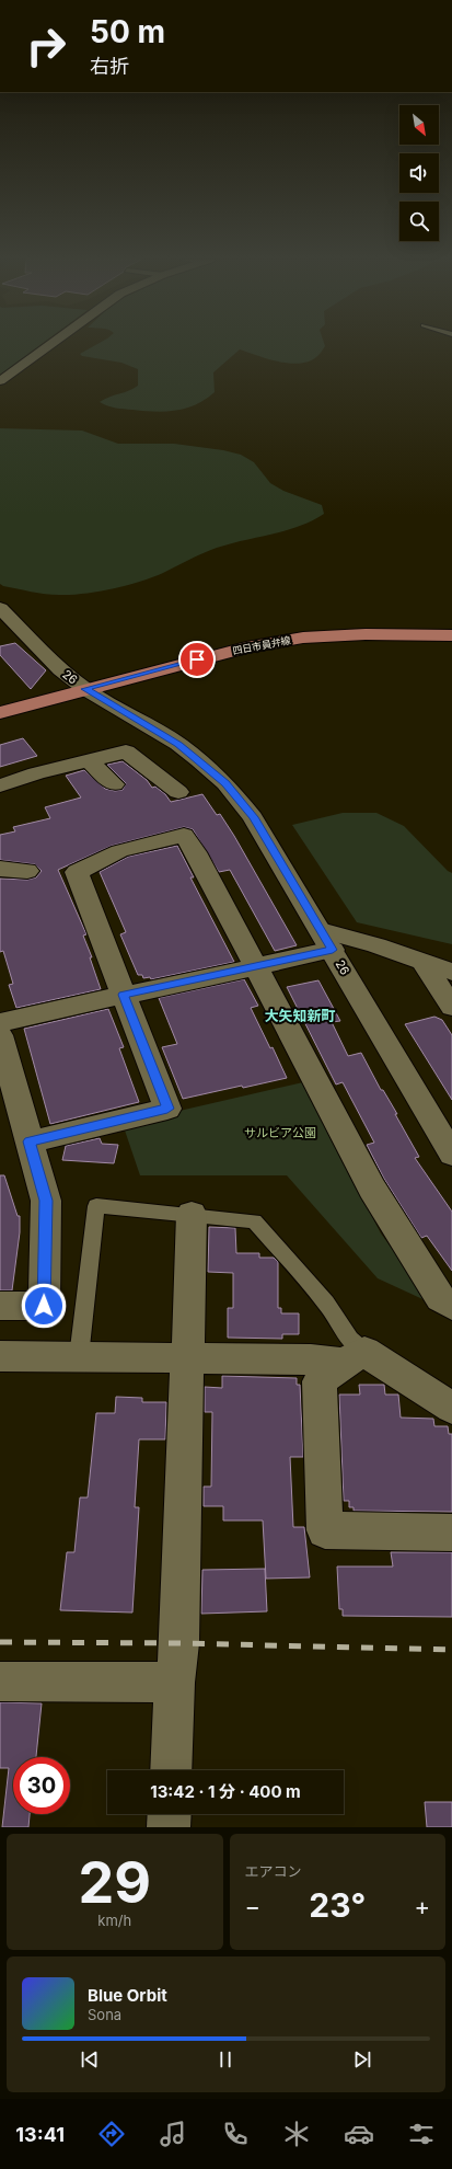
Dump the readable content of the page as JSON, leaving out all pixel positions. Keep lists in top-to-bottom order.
{
  "streets": {
    "main road": ["四日市員弁線"],
    "street": ["26"]
  },
  "crossings": [
    ["四日市員弁線", "26"]
  ],
  "districts": ["大矢知新町"],
  "parks": ["サルビア公園"],
  "north": "bottom right",
  "page": {
    "turn": ["50 m", "右折"],
    "limit": "30",
    "trip": "13:42 · 1 分 · 400 m",
    "tile": [
      ["29", "km/h"],
      "エアコン"
    ],
    "heat": ["−", "23°", "+"],
    "song": ["Blue Orbit", "Sona"],
    "tabs": "13:41"
  }
}
